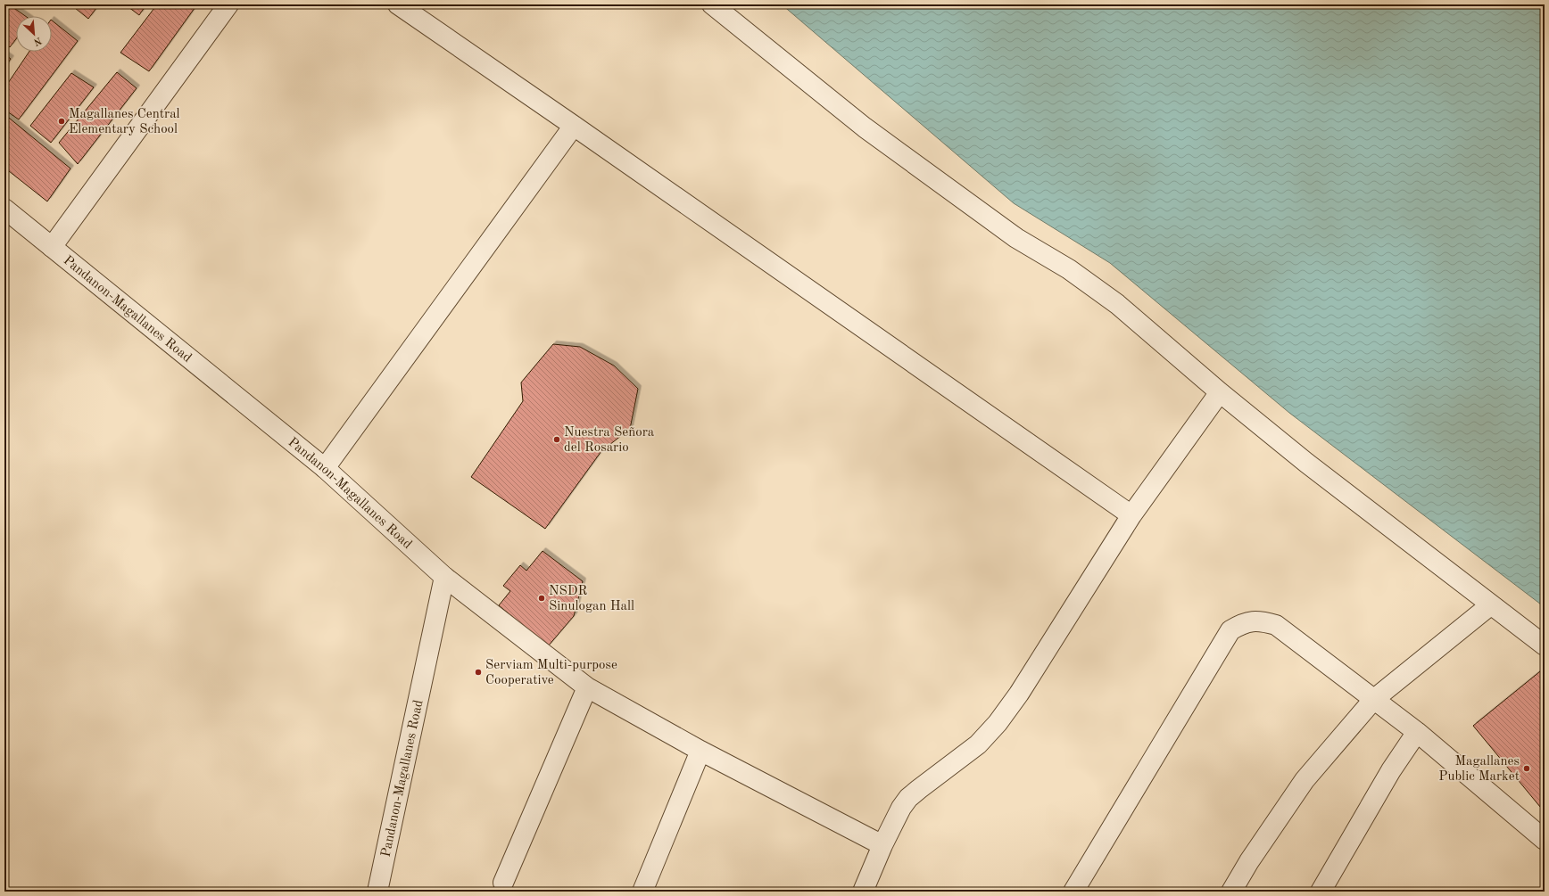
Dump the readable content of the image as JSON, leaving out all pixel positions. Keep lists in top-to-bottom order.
{
  "streets": {
    "street": ["Pandanon-Magallanes Road"]
  },
  "places": [
    "Magallanes Central Elementary School",
    "Nuestra Señora del Rosario",
    "NSDR Sinulogan Hall",
    "Serviam Multi-purpose Cooperative",
    "Magallanes Public Market"
  ],
  "north": "bottom right"
}
